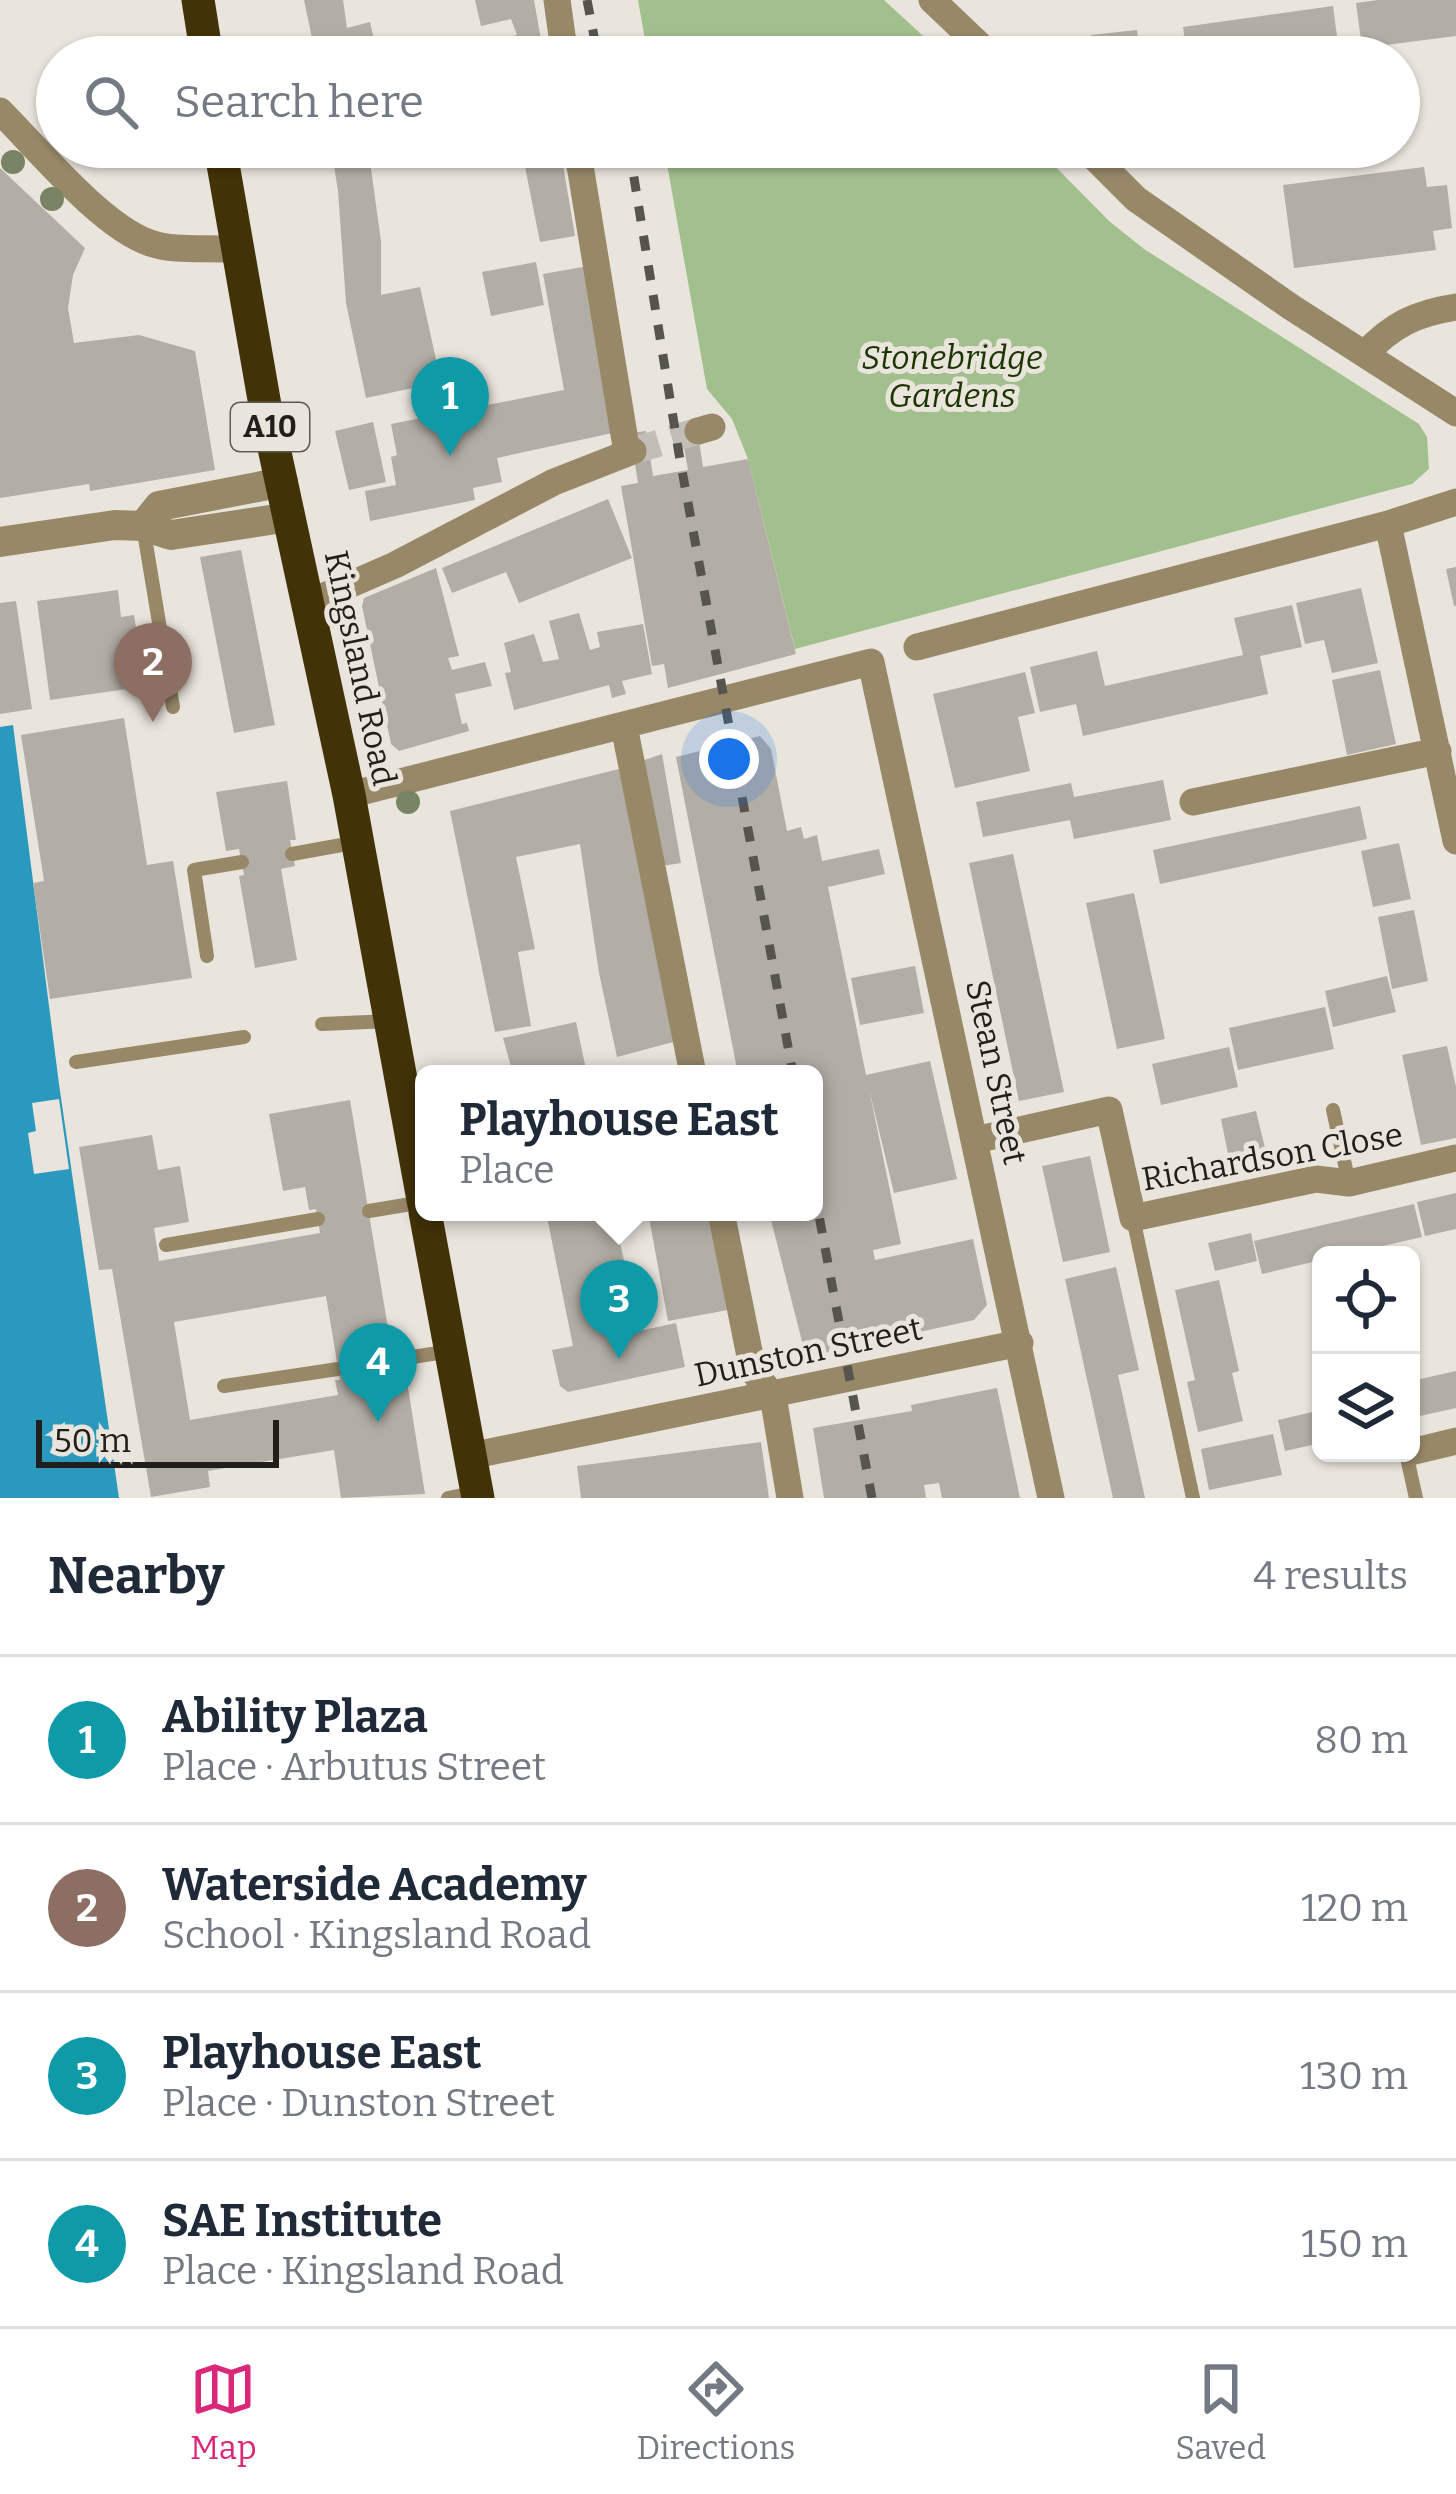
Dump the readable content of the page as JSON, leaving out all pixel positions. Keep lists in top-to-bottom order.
{
  "streets": {
    "highway": ["A10", "Kingsland Road"],
    "street": ["Stean Street", "Richardson Close", "Dunston Street"]
  },
  "crossings": [
    ["Kingsland Road", "Dunston Street"],
    ["Stean Street", "Richardson Close"],
    ["Stean Street", "Dunston Street"]
  ],
  "parks": ["Stonebridge Gardens"],
  "scale_bar": "50 m",
  "page": {
    "search": "Search here",
    "pins": [
      "1",
      "2",
      "3",
      "4"
    ],
    "popup": ["Playhouse East", "Place"],
    "scale": "50 m",
    "heading": ["Nearby", "4 results"],
    "list": [
      {
        "mark": "1",
        "name": "Ability Plaza",
        "note": "Place · Arbutus Street",
        "value": "80 m"
      },
      {
        "mark": "2",
        "name": "Waterside Academy",
        "note": "School · Kingsland Road",
        "value": "120 m"
      },
      {
        "mark": "3",
        "name": "Playhouse East",
        "note": "Place · Dunston Street",
        "value": "130 m"
      },
      {
        "mark": "4",
        "name": "SAE Institute",
        "note": "Place · Kingsland Road",
        "value": "150 m"
      }
    ],
    "nav": ["Map", "Directions", "Saved"]
  }
}
